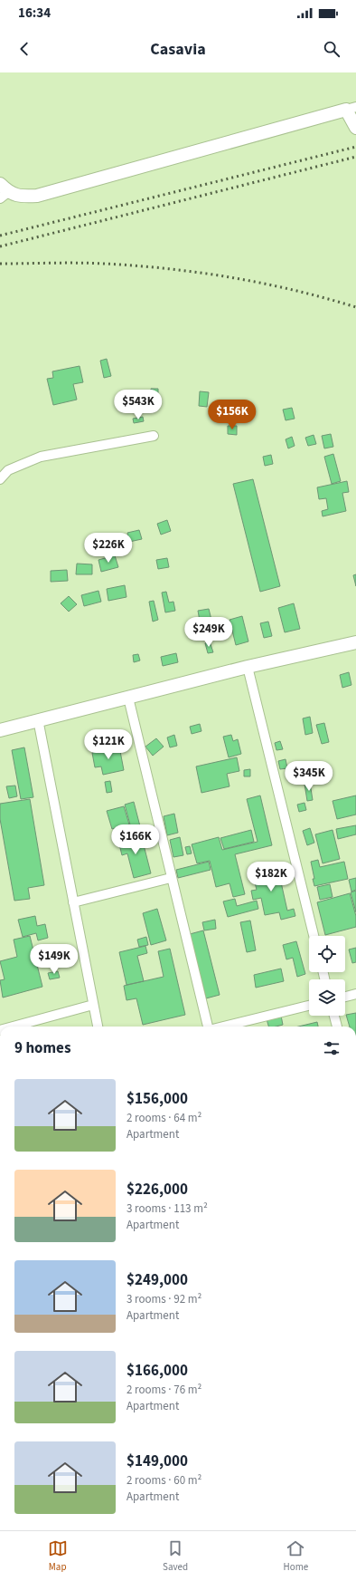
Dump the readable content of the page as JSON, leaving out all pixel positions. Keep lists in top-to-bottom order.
{
  "page": {
    "status": "16:34",
    "header": "Casavia",
    "price": [
      "$543K",
      "$156K",
      "$226K",
      "$249K",
      "$121K",
      "$345K",
      "$166K",
      "$182K",
      "$149K"
    ],
    "heading": "9 homes",
    "list": [
      {
        "name": "$156,000",
        "note": "2 rooms · 64 m² · Apartment"
      },
      {
        "name": "$226,000",
        "note": "3 rooms · 113 m² · Apartment"
      },
      {
        "name": "$249,000",
        "note": "3 rooms · 92 m² · Apartment"
      },
      {
        "name": "$166,000",
        "note": "2 rooms · 76 m² · Apartment"
      },
      {
        "name": "$149,000",
        "note": "2 rooms · 60 m² · Apartment"
      }
    ],
    "tabs": ["Map", "Saved", "Home"]
  }
}
